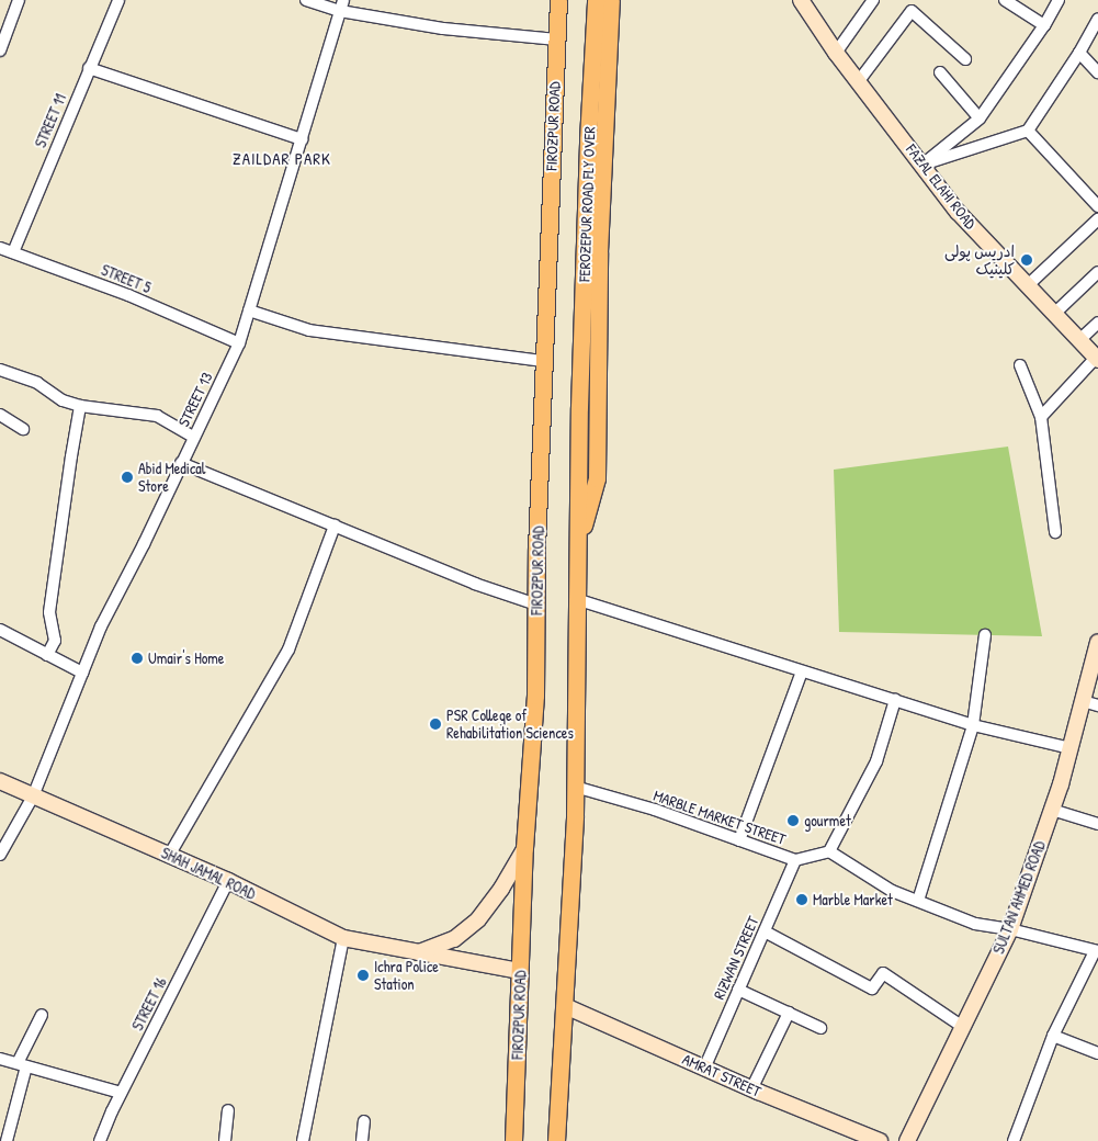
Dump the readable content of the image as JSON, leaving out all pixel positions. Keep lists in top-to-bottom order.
{
  "streets": {
    "main road": ["FIROZPUR ROAD", "FEROZEPUR ROAD FLY OVER"],
    "street": [
      "STREET 11",
      "FAZAL ELAHI ROAD",
      "STREET 5",
      "STREET 13",
      "MARBLE MARKET STREET",
      "SHAH JAMAL ROAD",
      "SULTAN AHMED ROAD",
      "RIZWAN STREET",
      "STREET 16",
      "AMRAT STREET"
    ]
  },
  "crossings": [
    ["STREET 11", "STREET 5"],
    ["FIROZPUR ROAD", "SHAH JAMAL ROAD"],
    ["STREET 5", "STREET 13"],
    ["STREET 13", "SHAH JAMAL ROAD"],
    ["MARBLE MARKET STREET", "RIZWAN STREET"],
    ["SHAH JAMAL ROAD", "STREET 16"],
    ["RIZWAN STREET", "AMRAT STREET"]
  ],
  "districts": ["ZAILDAR PARK"],
  "places": [
    "ادریس پولی کلینیک",
    "Abid Medical Store",
    "Umair's Home",
    "PSR College of Rehabilitation Sciences",
    "gourmet",
    "Marble Market",
    "Ichra Police Station"
  ]
}
